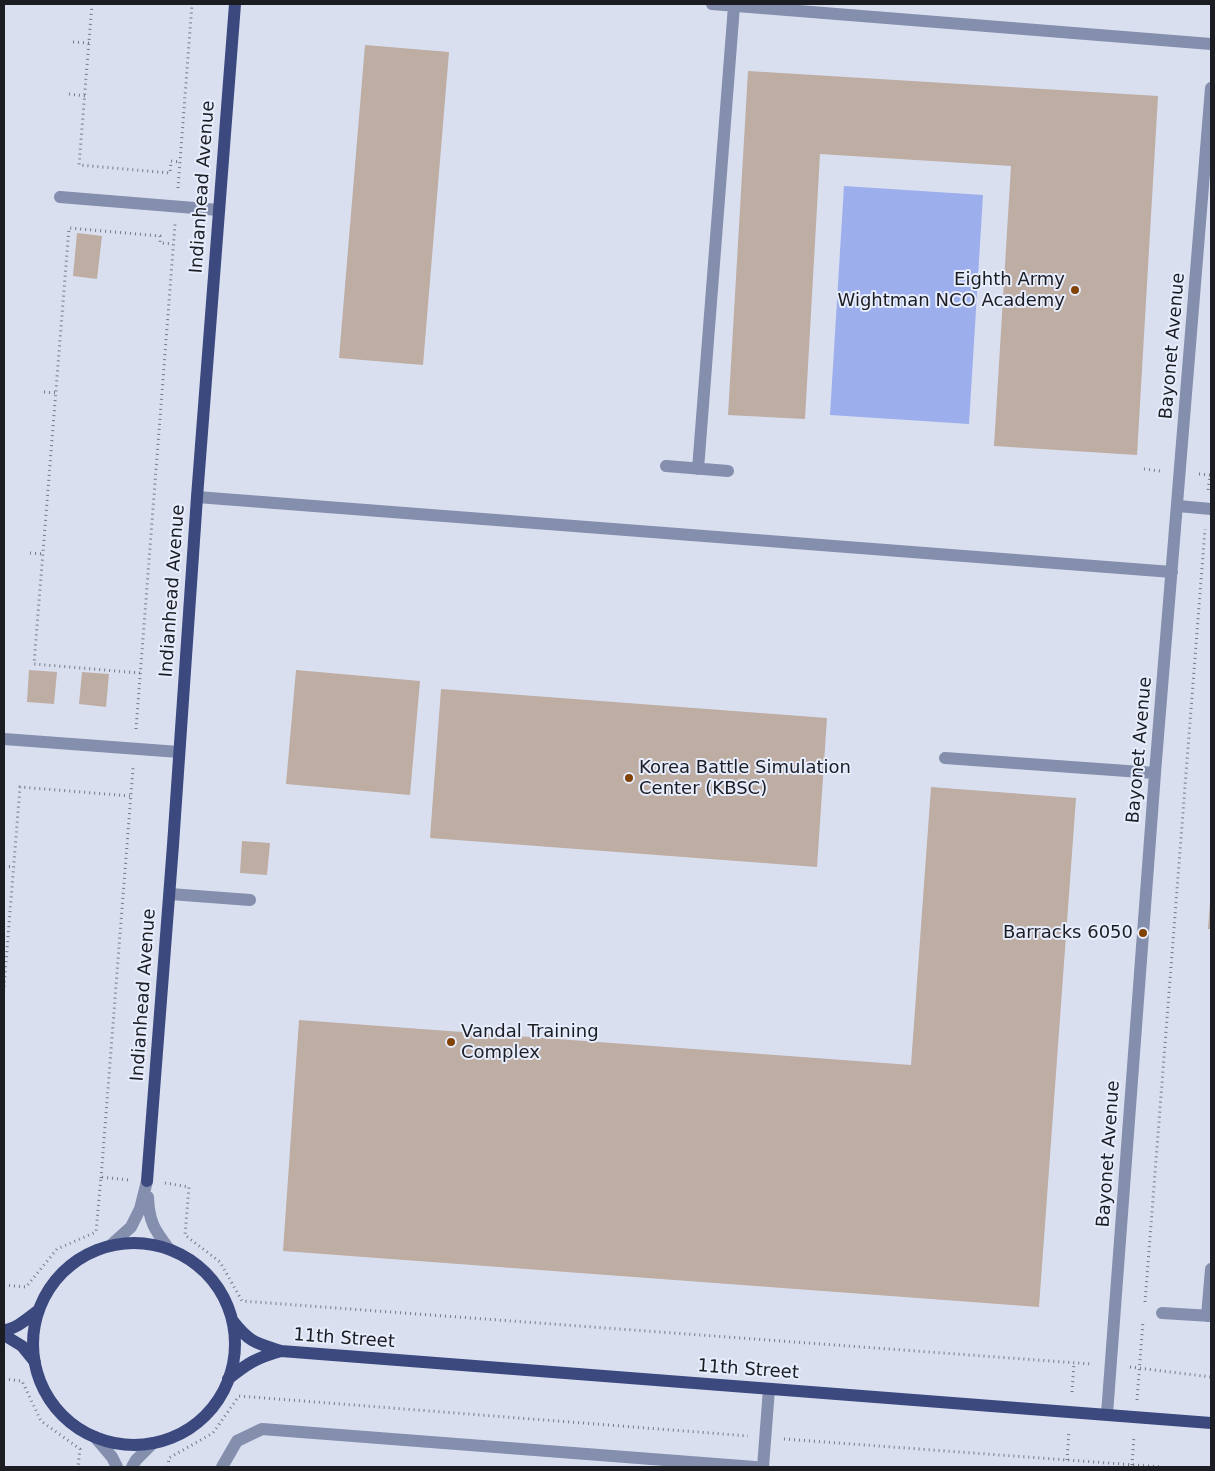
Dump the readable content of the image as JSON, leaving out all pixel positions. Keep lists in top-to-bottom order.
{
  "streets": {
    "main road": ["Indianhead Avenue", "11th Street"],
    "street": ["Bayonet Avenue"]
  },
  "crossings": [
    ["Bayonet Avenue", "11th Street"]
  ],
  "places": [
    "Eighth Army Wightman NCO Academy",
    "Korea Battle Simulation Center (KBSC)",
    "Barracks 6050",
    "Vandal Training Complex"
  ]
}
